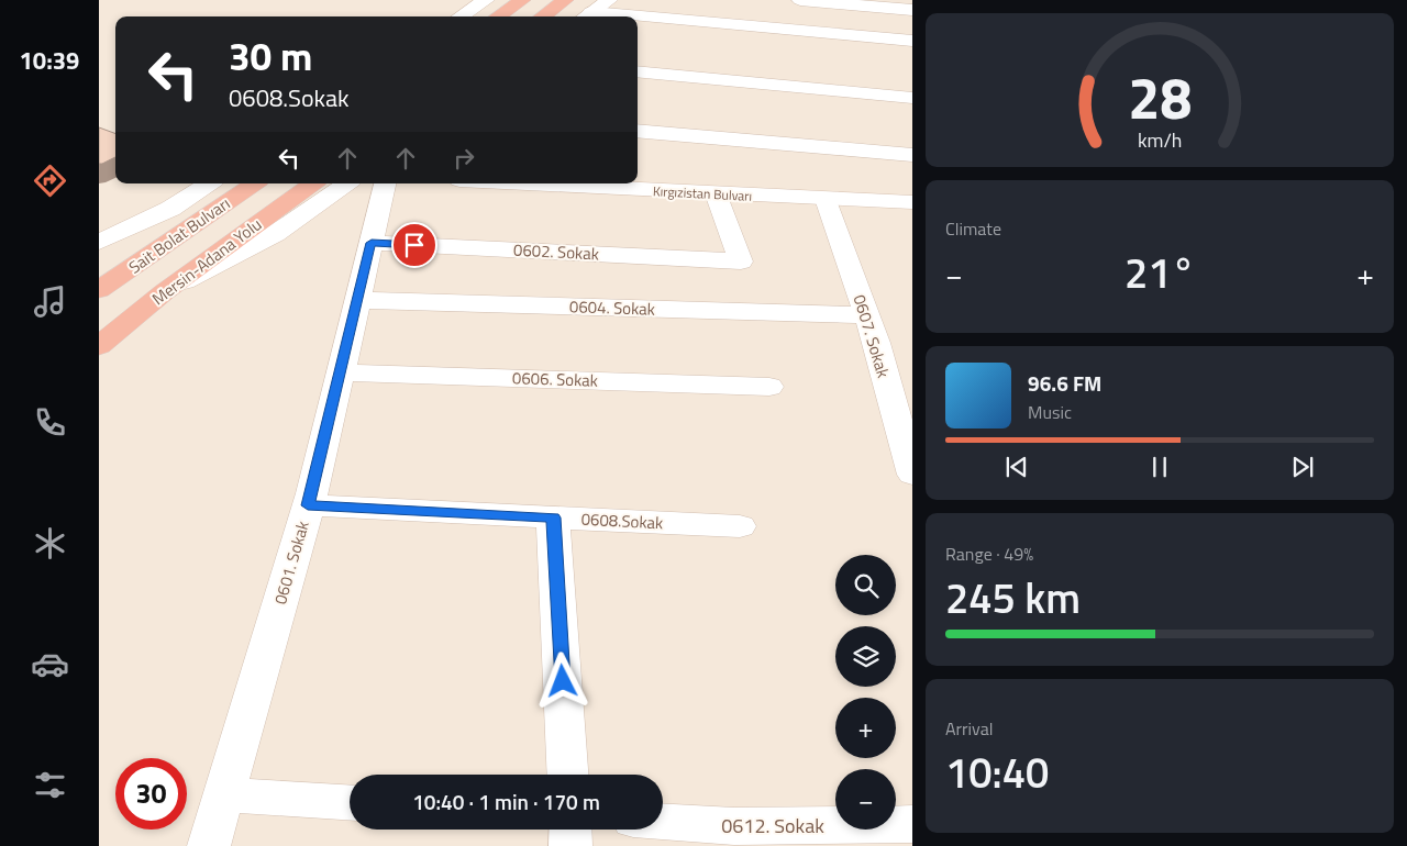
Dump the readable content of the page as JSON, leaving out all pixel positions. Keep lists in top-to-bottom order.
{
  "streets": {
    "highway": ["Sait Bolat Bulvarı", "Mersin-Adana Yolu"],
    "street": [
      "Kırgızistan Bulvarı",
      "0602. Sokak",
      "0604. Sokak",
      "0607. Sokak",
      "0606. Sokak",
      "0608.Sokak",
      "0601. Sokak",
      "0612. Sokak"
    ]
  },
  "crossings": [
    ["Kırgızistan Bulvarı", "0602. Sokak"],
    ["Kırgızistan Bulvarı", "0607. Sokak"],
    ["0602. Sokak", "0601. Sokak"],
    ["0604. Sokak", "0607. Sokak"],
    ["0604. Sokak", "0601. Sokak"],
    ["0606. Sokak", "0601. Sokak"],
    ["0608.Sokak", "0601. Sokak"]
  ],
  "page": {
    "tabs": "10:39",
    "turn": ["30 m", "0608.Sokak"],
    "tile": [
      "Climate",
      ["Range · 49%", "245 km"],
      ["Arrival", "10:40"]
    ],
    "heat": ["−", "21°", "+"],
    "song": ["96.6 FM", "Music"],
    "map_buttons": ["+", "−"],
    "limit": "30",
    "trip": "10:40 · 1 min · 170 m",
    "gauge": ["28", "km/h"]
  }
}
